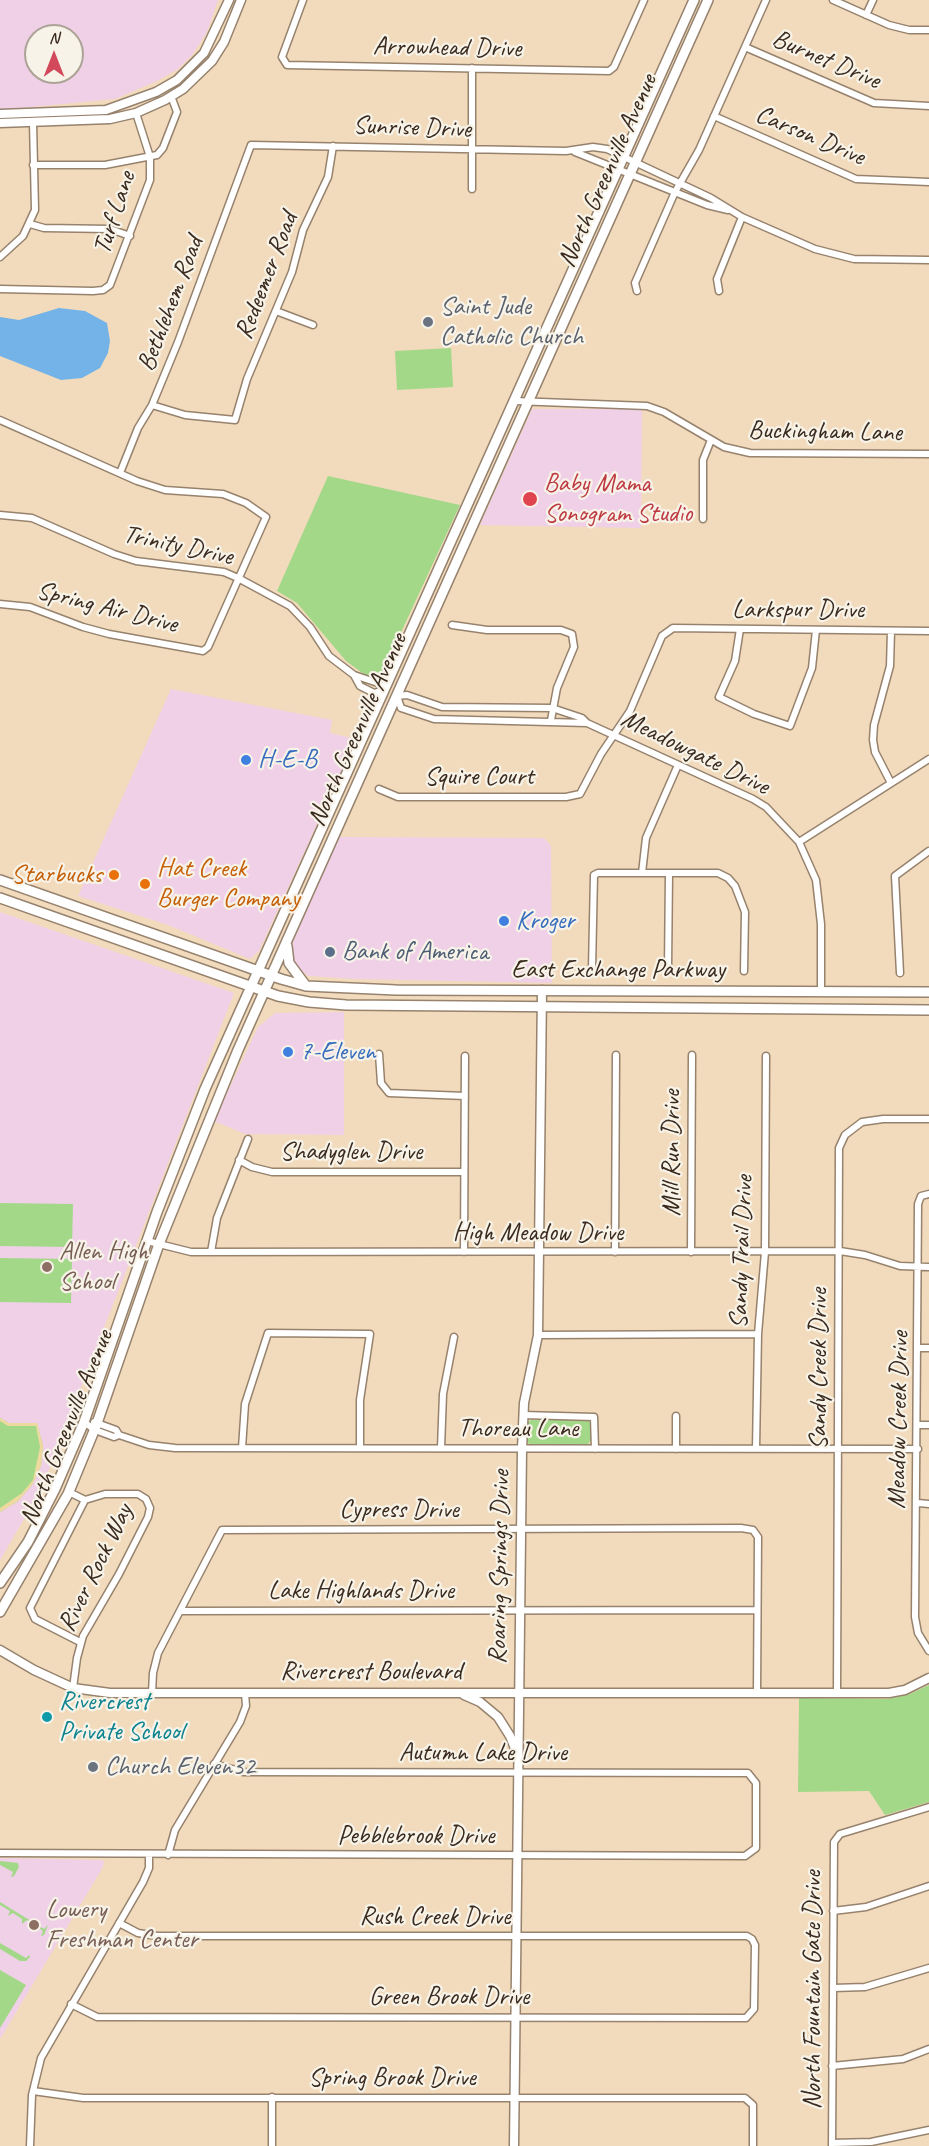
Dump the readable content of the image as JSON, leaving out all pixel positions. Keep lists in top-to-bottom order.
{
  "streets": {
    "main road": ["North Greenville Avenue", "East Exchange Parkway"],
    "street": [
      "Arrowhead Drive",
      "Burnet Drive",
      "Sunrise Drive",
      "Carson Drive",
      "Turf Lane",
      "Redeemer Road",
      "Bethlehem Road",
      "Buckingham Lane",
      "Trinity Drive",
      "Spring Air Drive",
      "Larkspur Drive",
      "Meadowgate Drive",
      "Squire Court",
      "Shadyglen Drive",
      "Mill Run Drive",
      "High Meadow Drive",
      "Sandy Trail Drive",
      "Sandy Creek Drive",
      "Meadow Creek Drive",
      "Thoreau Lane",
      "Cypress Drive",
      "Roaring Springs Drive",
      "River Rock Way",
      "Lake Highlands Drive",
      "Rivercrest Boulevard",
      "Autumn Lake Drive",
      "Pebblebrook Drive",
      "Rush Creek Drive",
      "North Fountain Gate Drive",
      "Green Brook Drive",
      "Spring Brook Drive"
    ]
  },
  "crossings": [
    ["Sunrise Drive", "North Greenville Avenue"],
    ["Sunrise Drive", "Redeemer Road"],
    ["Sunrise Drive", "Bethlehem Road"],
    ["North Greenville Avenue", "Buckingham Lane"],
    ["North Greenville Avenue", "Trinity Drive"],
    ["North Greenville Avenue", "Meadowgate Drive"],
    ["North Greenville Avenue", "East Exchange Parkway"],
    ["North Greenville Avenue", "High Meadow Drive"],
    ["North Greenville Avenue", "Thoreau Lane"],
    ["Redeemer Road", "Bethlehem Road"],
    ["Trinity Drive", "Spring Air Drive"],
    ["Larkspur Drive", "Meadowgate Drive"],
    ["Larkspur Drive", "Squire Court"],
    ["Meadowgate Drive", "Squire Court"],
    ["Meadowgate Drive", "East Exchange Parkway"],
    ["East Exchange Parkway", "Roaring Springs Drive"],
    ["Mill Run Drive", "High Meadow Drive"],
    ["High Meadow Drive", "Sandy Trail Drive"],
    ["High Meadow Drive", "Sandy Creek Drive"],
    ["High Meadow Drive", "Meadow Creek Drive"],
    ["High Meadow Drive", "Roaring Springs Drive"],
    ["Sandy Trail Drive", "Thoreau Lane"],
    ["Sandy Creek Drive", "Thoreau Lane"],
    ["Sandy Creek Drive", "Rivercrest Boulevard"],
    ["Meadow Creek Drive", "Thoreau Lane"],
    ["Thoreau Lane", "Roaring Springs Drive"],
    ["Cypress Drive", "Roaring Springs Drive"],
    ["Cypress Drive", "Lake Highlands Drive"],
    ["Roaring Springs Drive", "Lake Highlands Drive"],
    ["Roaring Springs Drive", "Rivercrest Boulevard"],
    ["Roaring Springs Drive", "Autumn Lake Drive"],
    ["Roaring Springs Drive", "Pebblebrook Drive"],
    ["Roaring Springs Drive", "Rush Creek Drive"],
    ["Roaring Springs Drive", "Green Brook Drive"],
    ["Roaring Springs Drive", "Spring Brook Drive"],
    ["River Rock Way", "Rivercrest Boulevard"],
    ["Autumn Lake Drive", "Pebblebrook Drive"],
    ["Rush Creek Drive", "Green Brook Drive"]
  ],
  "places": [
    "Saint Jude Catholic Church",
    "Baby Mama Sonogram Studio",
    "H-E-B",
    "Starbucks",
    "Hat Creek Burger Company",
    "Kroger",
    "Bank of America",
    "7-Eleven",
    "Allen High School",
    "Rivercrest Private School",
    "Church Eleven32",
    "Lowery Freshman Center"
  ],
  "north": "top"
}
